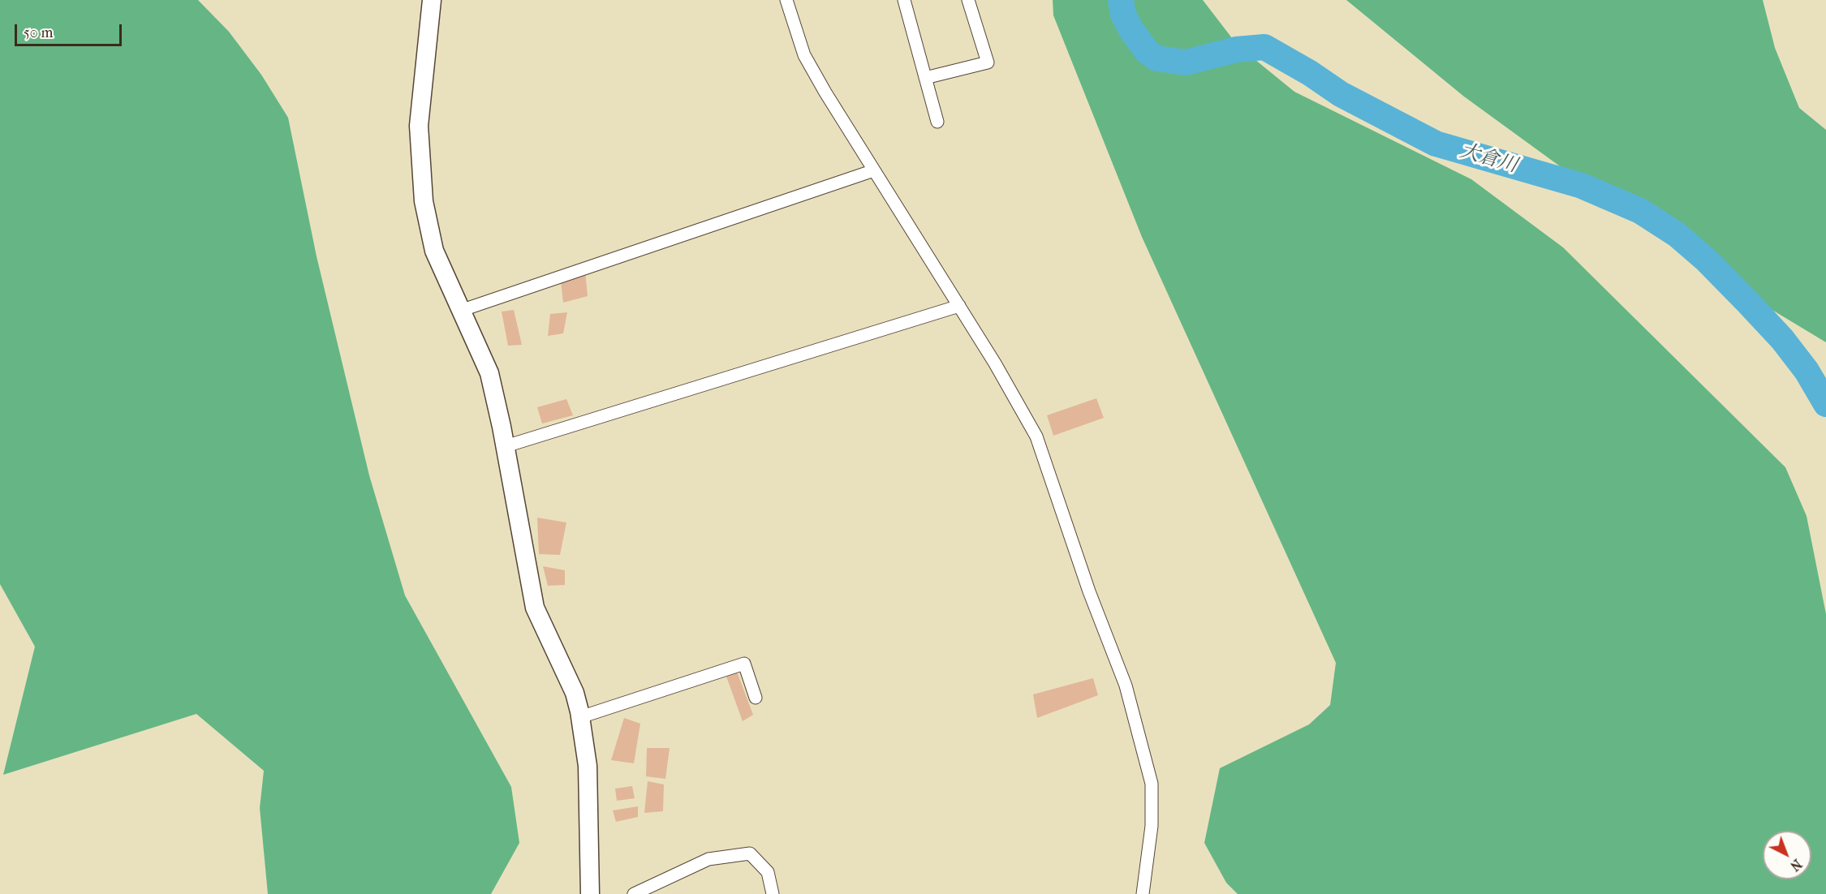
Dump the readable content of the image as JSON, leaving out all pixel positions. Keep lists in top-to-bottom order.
{
  "water": ["大倉川"],
  "scale_bar": "50 m",
  "north": "bottom right"
}
